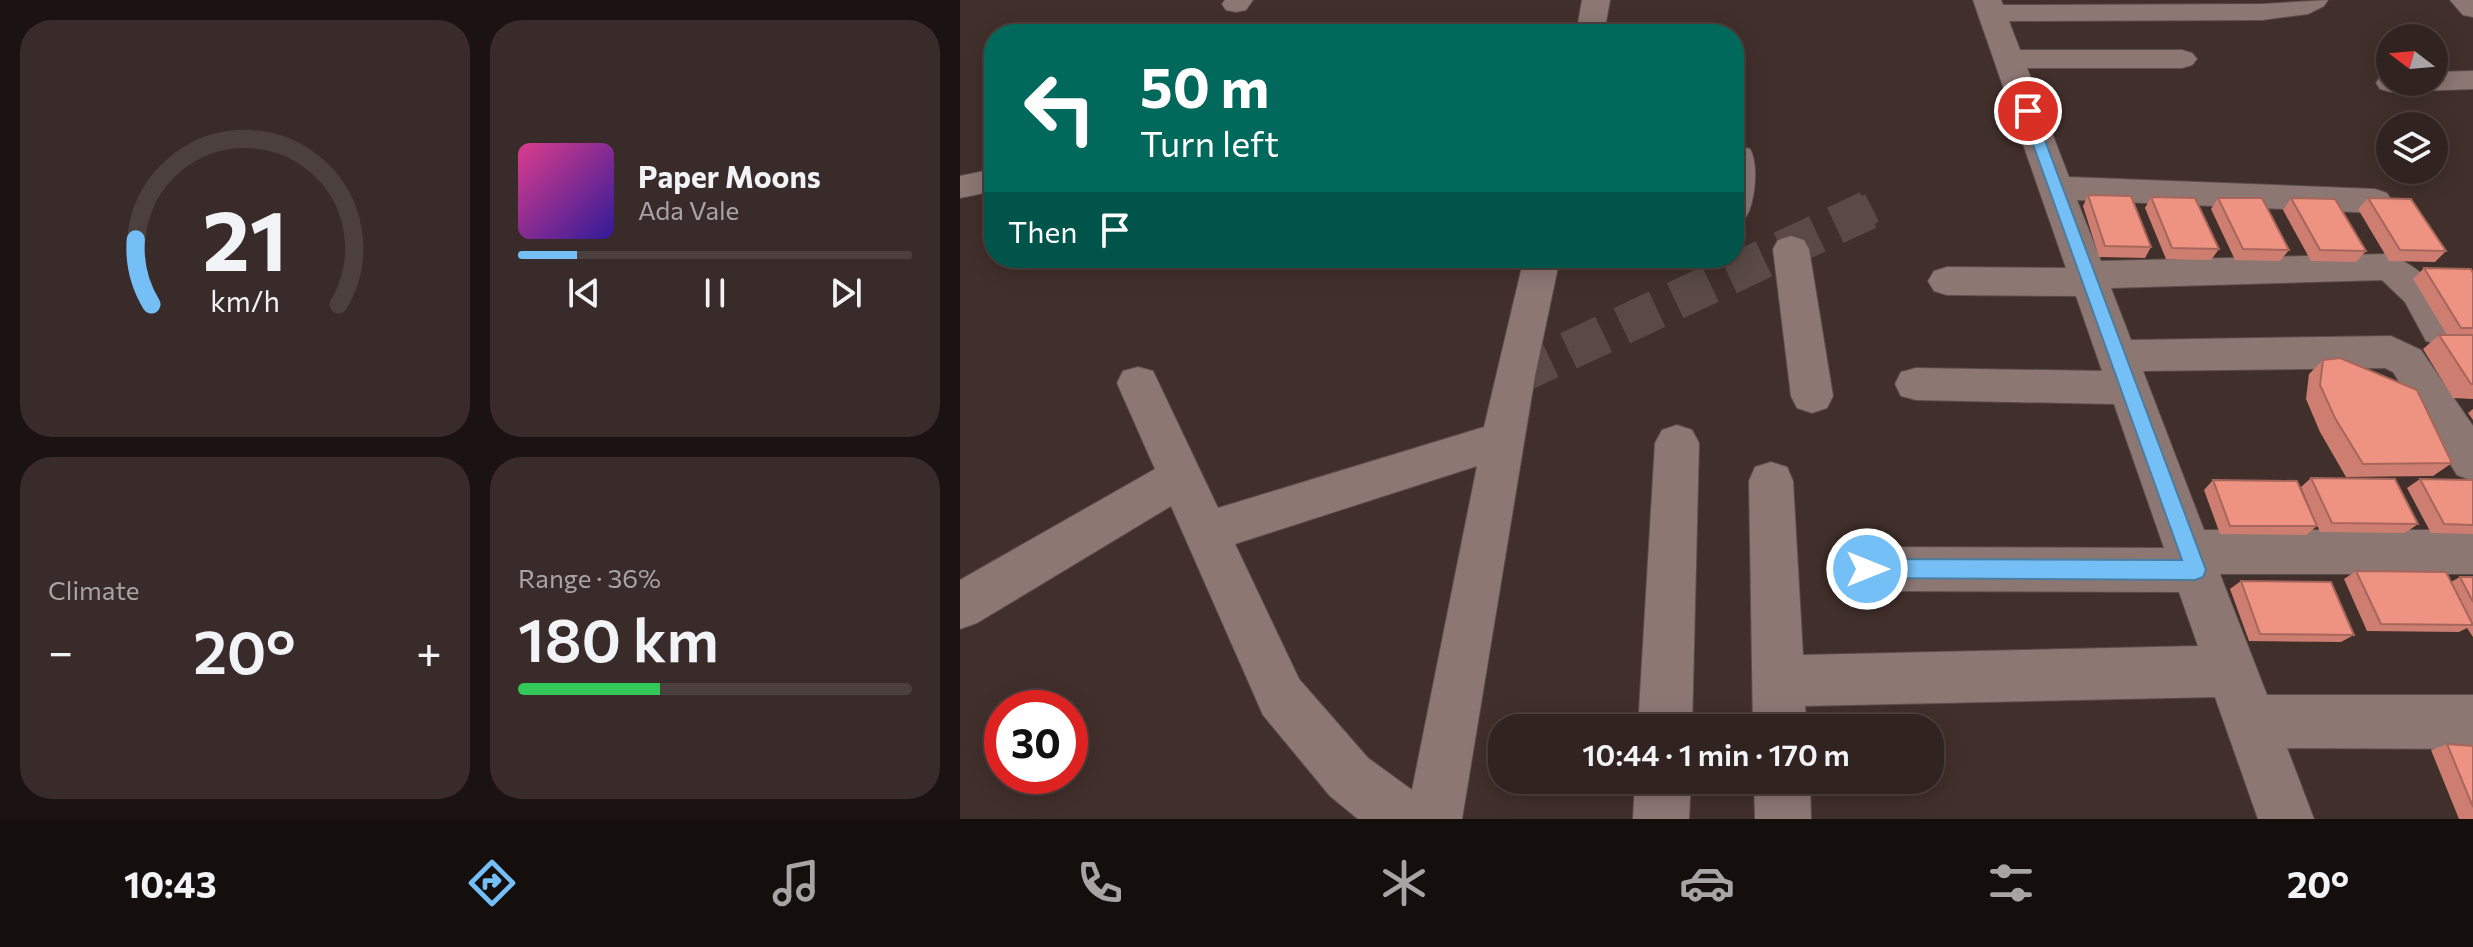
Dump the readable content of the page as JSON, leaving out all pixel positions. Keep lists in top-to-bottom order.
{
  "north": "left",
  "page": {
    "turn": ["50 m", "Turn left"],
    "song": ["Paper Moons", "Ada Vale"],
    "then": "Then",
    "tile": [
      "Climate",
      ["Range · 36%", "180 km"]
    ],
    "heat": ["−", "20°", "+"],
    "limit": "30",
    "trip": "10:44 · 1 min · 170 m",
    "tabs": ["10:43", "20°"],
    "gauge": ["21", "km/h"]
  }
}
